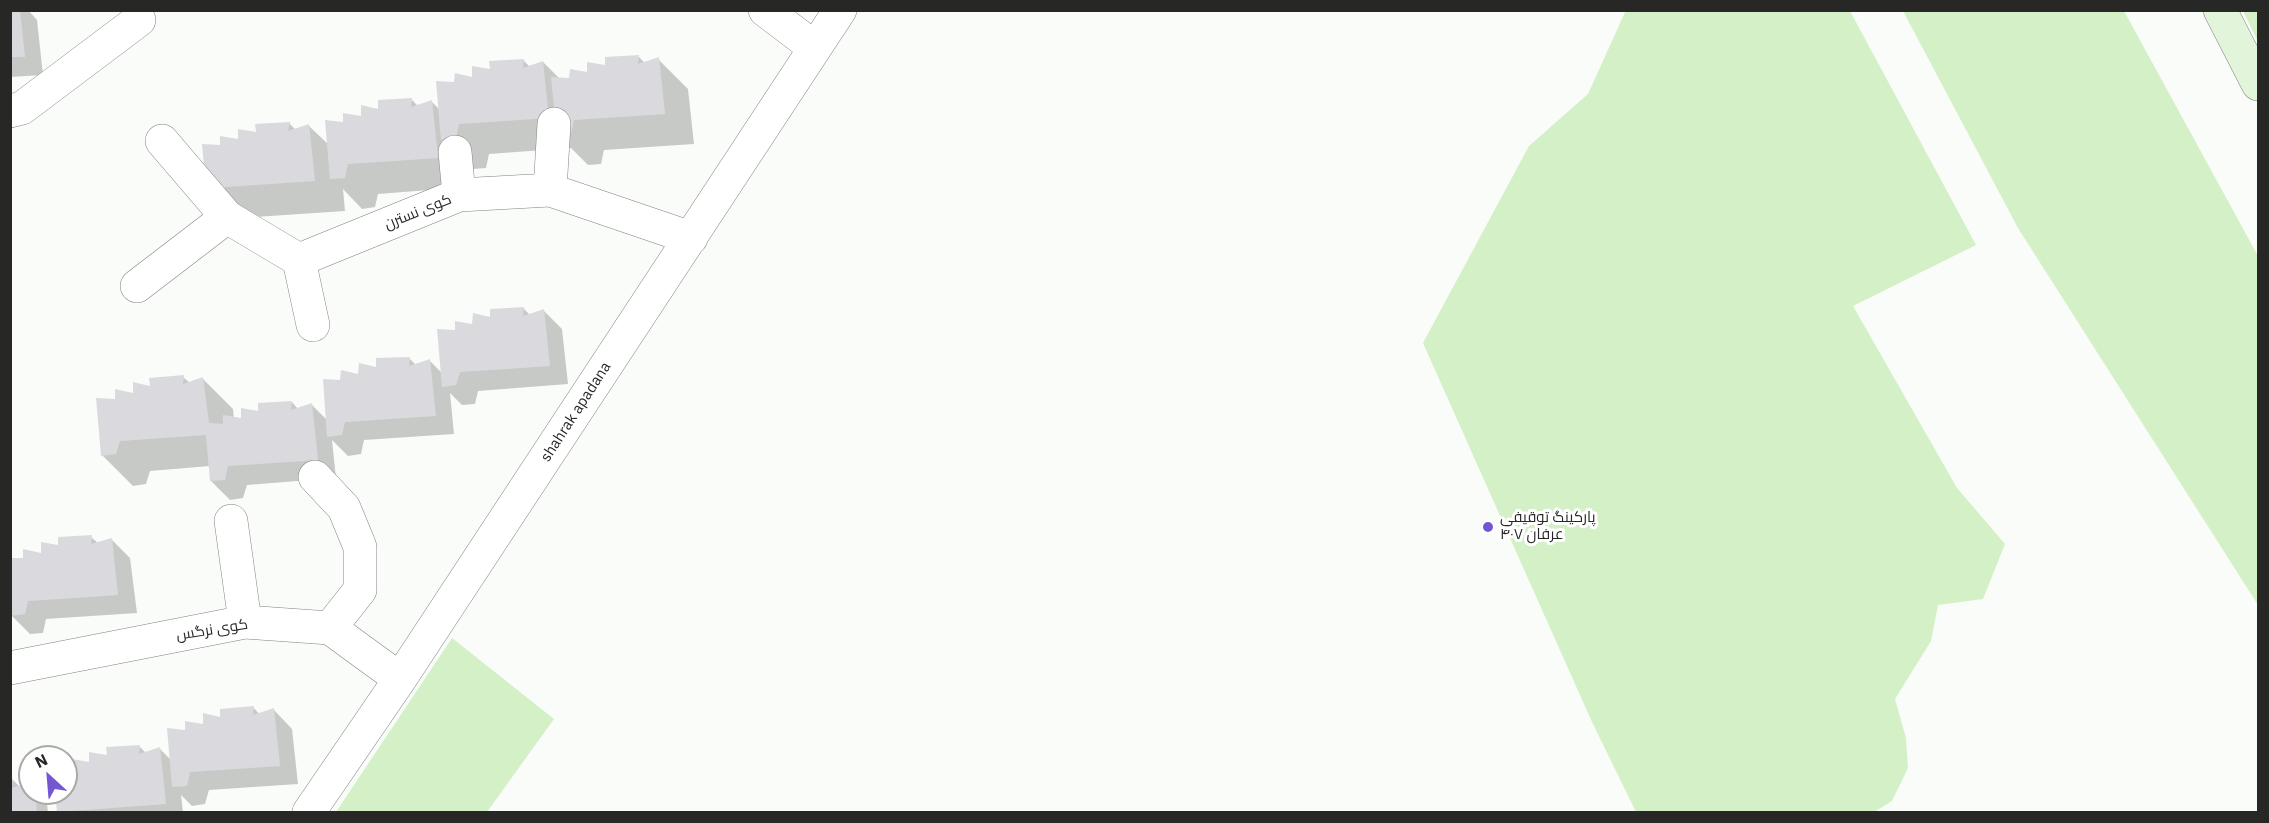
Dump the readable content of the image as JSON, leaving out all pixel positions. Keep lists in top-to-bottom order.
{
  "streets": {
    "street": ["کوی نسترن", "shahrak apadana", "کوی نرگس"]
  },
  "crossings": [
    ["کوی نسترن", "shahrak apadana"]
  ],
  "places": ["پارکینگ توقیفی عرفان ۴۰۷"],
  "north": "top left"
}
